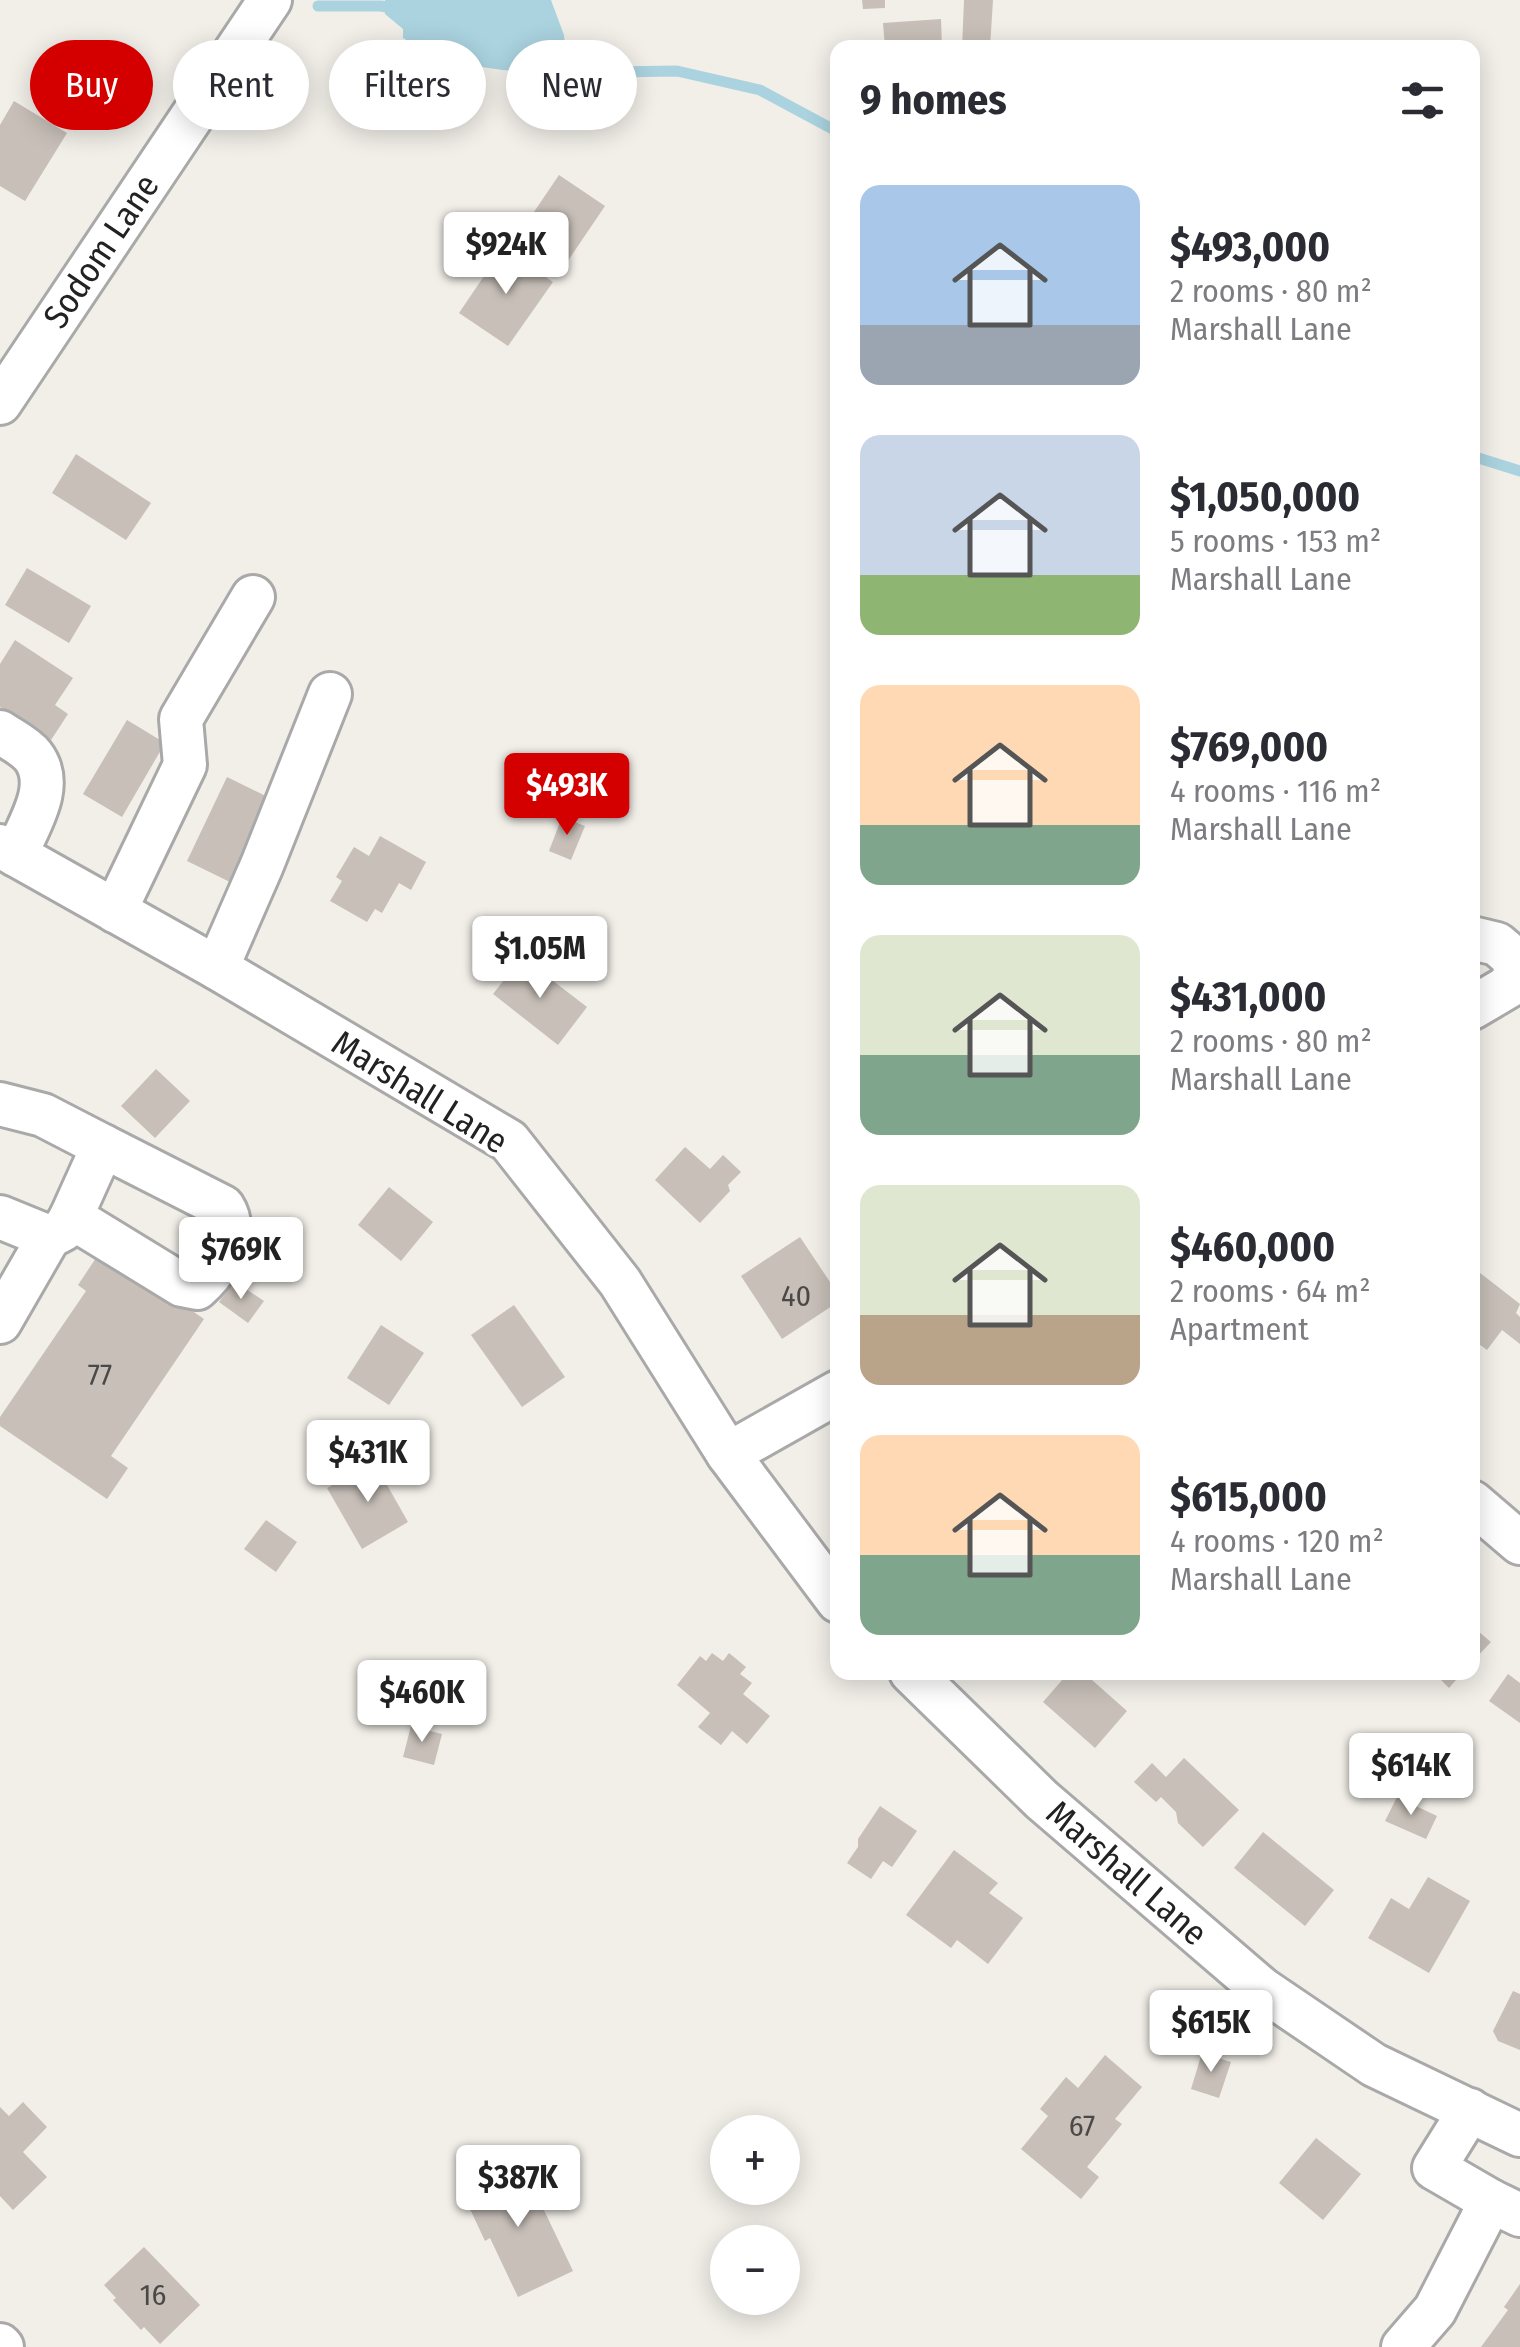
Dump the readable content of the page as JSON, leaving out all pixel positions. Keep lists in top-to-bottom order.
{
  "streets": {
    "street": ["Sodom Lane", "Marshall Lane"]
  },
  "house_numbers": [
    "40",
    "77",
    "67",
    "16"
  ],
  "page": {
    "chip": [
      "Buy",
      "Rent",
      "Filters",
      "New"
    ],
    "heading": "9 homes",
    "list": [
      {
        "name": "$493,000",
        "note": "2 rooms · 80 m² · Marshall Lane"
      },
      {
        "name": "$1,050,000",
        "note": "5 rooms · 153 m² · Marshall Lane"
      },
      {
        "name": "$769,000",
        "note": "4 rooms · 116 m² · Marshall Lane"
      },
      {
        "name": "$431,000",
        "note": "2 rooms · 80 m² · Marshall Lane"
      },
      {
        "name": "$460,000",
        "note": "2 rooms · 64 m² · Apartment"
      },
      {
        "name": "$615,000",
        "note": "4 rooms · 120 m² · Marshall Lane"
      }
    ],
    "price": [
      "$924K",
      "$493K",
      "$1.05M",
      "$769K",
      "$431K",
      "$460K",
      "$614K",
      "$615K",
      "$387K"
    ],
    "map_buttons": ["+", "−"]
  }
}
